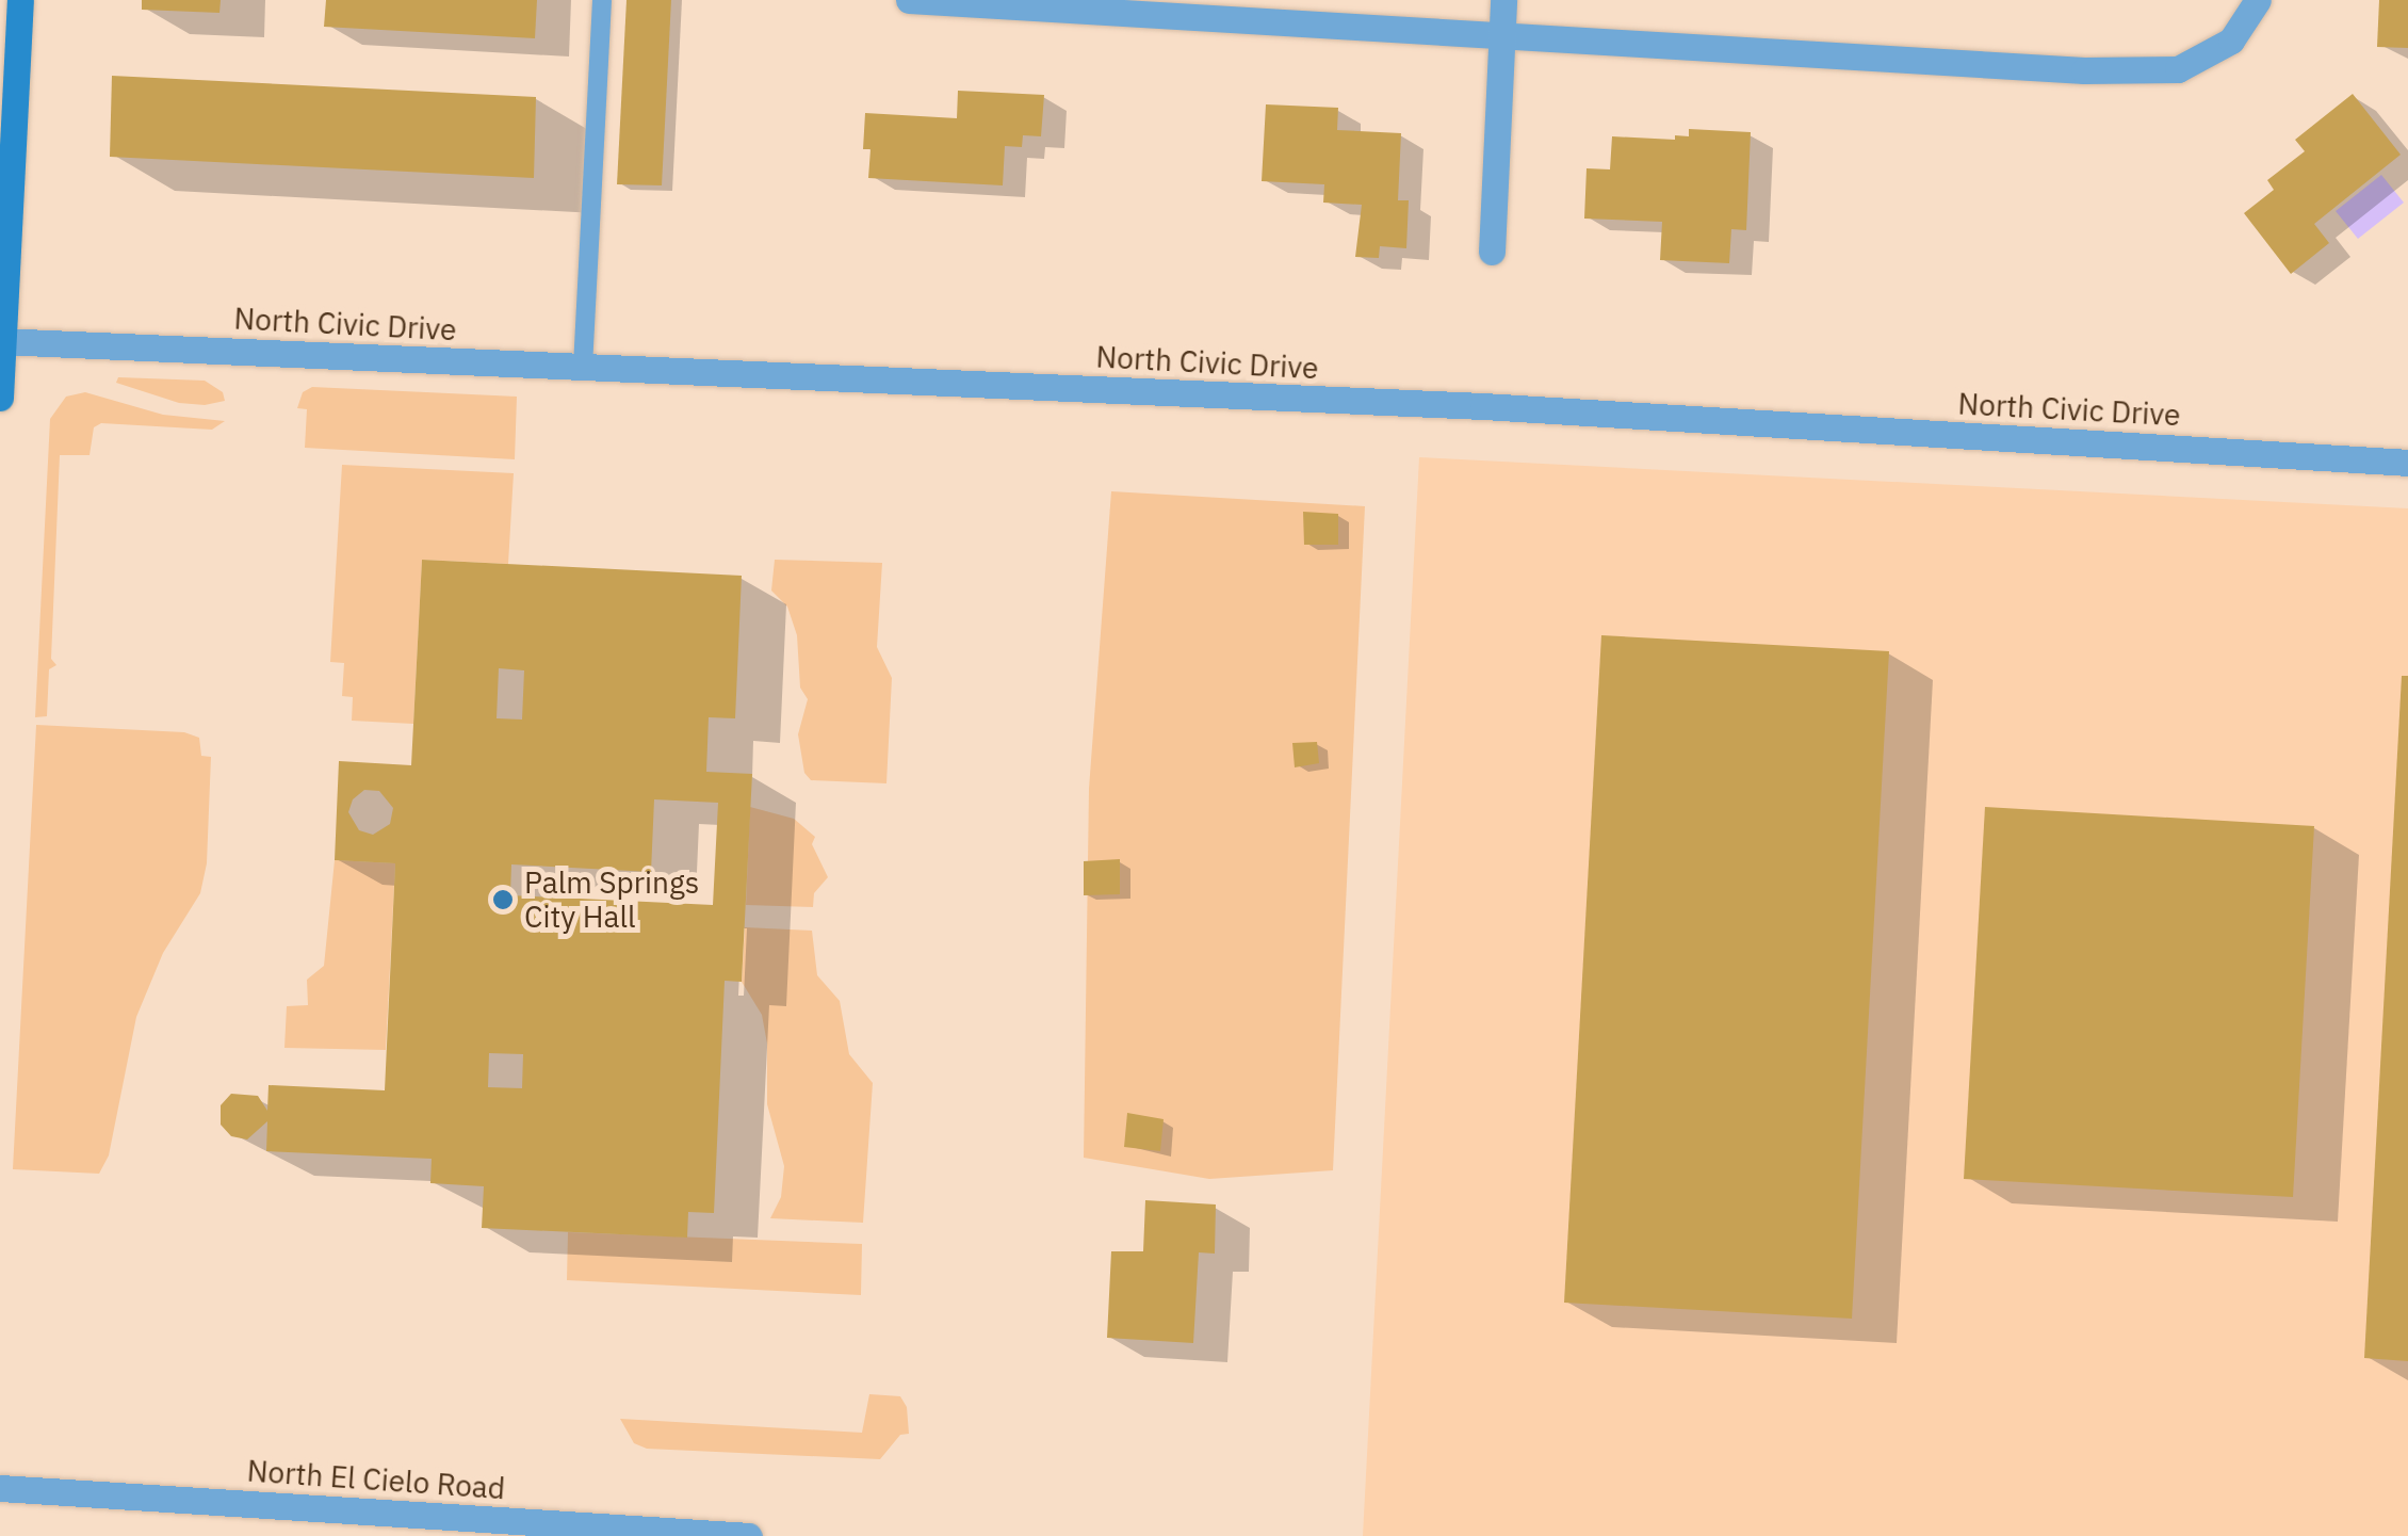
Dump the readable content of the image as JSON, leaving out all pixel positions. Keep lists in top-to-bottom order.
{
  "streets": {
    "street": ["North Civic Drive", "North El Cielo Road"]
  },
  "places": ["Palm Springs City Hall"]
}
